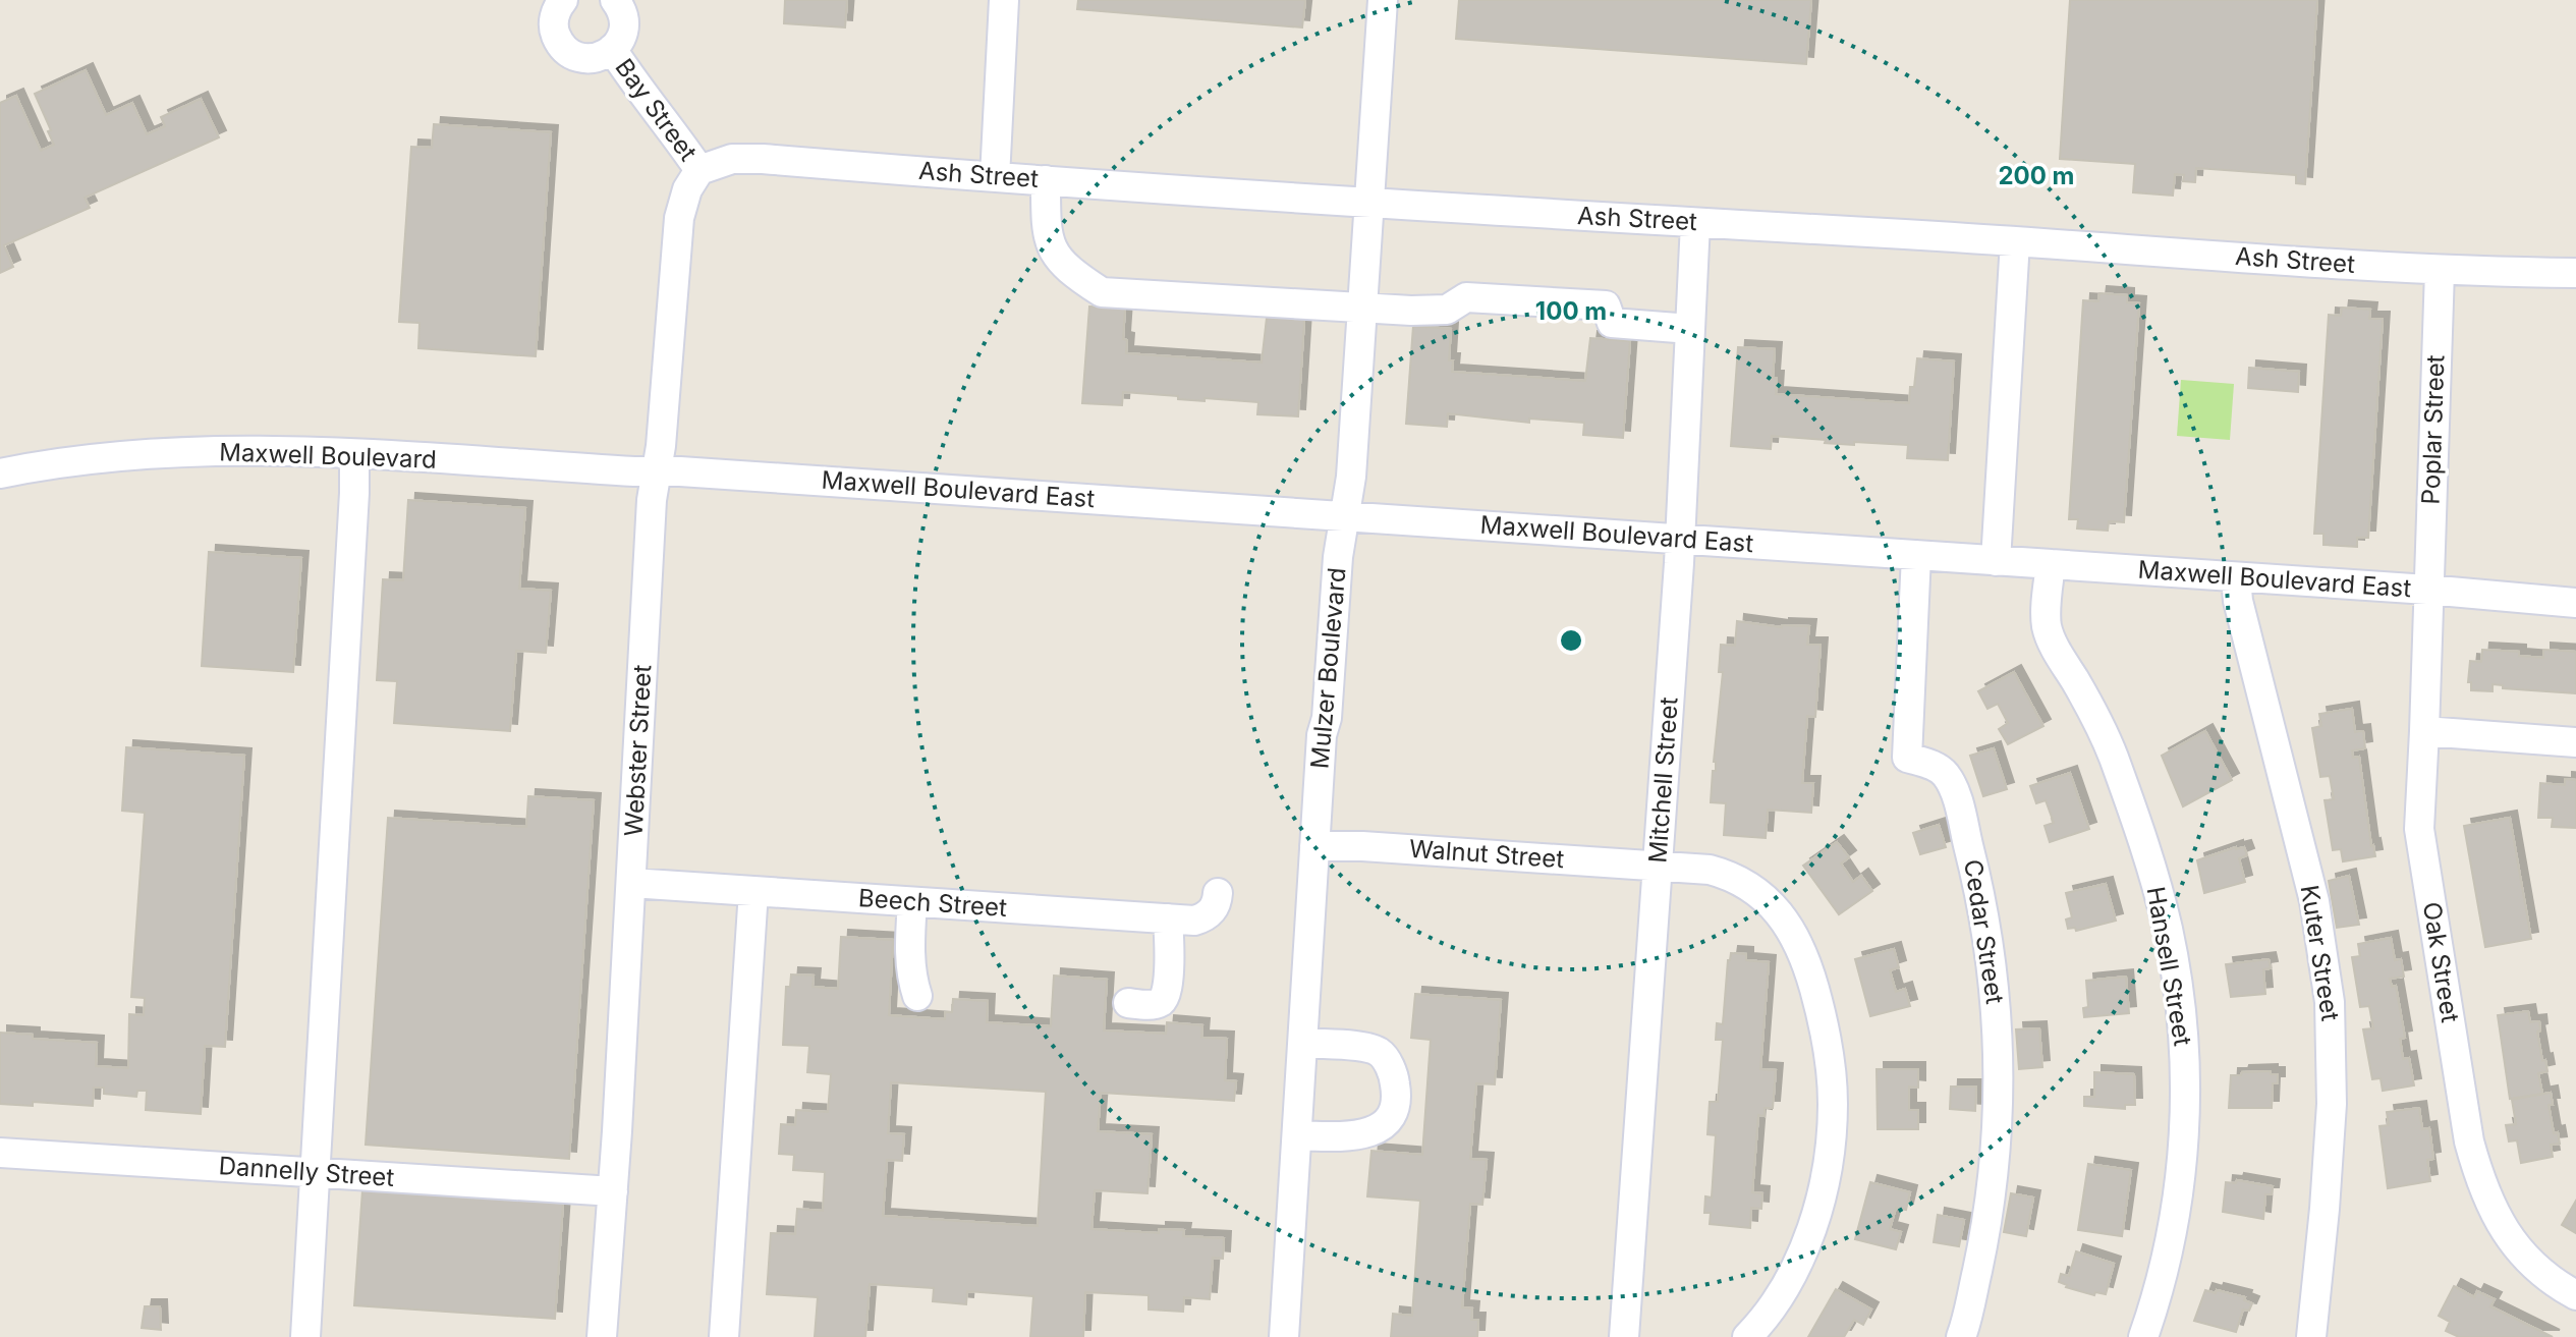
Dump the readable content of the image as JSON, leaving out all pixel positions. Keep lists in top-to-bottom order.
{
  "streets": {
    "street": [
      "Bay Street",
      "Ash Street",
      "Poplar Street",
      "Maxwell Boulevard",
      "Maxwell Boulevard East",
      "Mulzer Boulevard",
      "Webster Street",
      "Mitchell Street",
      "Walnut Street",
      "Beech Street",
      "Cedar Street",
      "Kuter Street",
      "Oak Street",
      "Hansell Street",
      "Dannelly Street"
    ]
  },
  "crossings": [
    ["Bay Street", "Ash Street"],
    ["Bay Street", "Webster Street"],
    ["Ash Street", "Poplar Street"],
    ["Ash Street", "Mulzer Boulevard"],
    ["Ash Street", "Webster Street"],
    ["Ash Street", "Mitchell Street"],
    ["Poplar Street", "Maxwell Boulevard East"],
    ["Poplar Street", "Oak Street"],
    ["Maxwell Boulevard", "Maxwell Boulevard East"],
    ["Maxwell Boulevard", "Webster Street"],
    ["Maxwell Boulevard East", "Mulzer Boulevard"],
    ["Maxwell Boulevard East", "Webster Street"],
    ["Maxwell Boulevard East", "Mitchell Street"],
    ["Maxwell Boulevard East", "Cedar Street"],
    ["Maxwell Boulevard East", "Kuter Street"],
    ["Maxwell Boulevard East", "Oak Street"],
    ["Maxwell Boulevard East", "Hansell Street"],
    ["Mulzer Boulevard", "Walnut Street"],
    ["Webster Street", "Beech Street"],
    ["Webster Street", "Dannelly Street"],
    ["Mitchell Street", "Walnut Street"]
  ],
  "rings": ["200 m", "100 m"]
}
